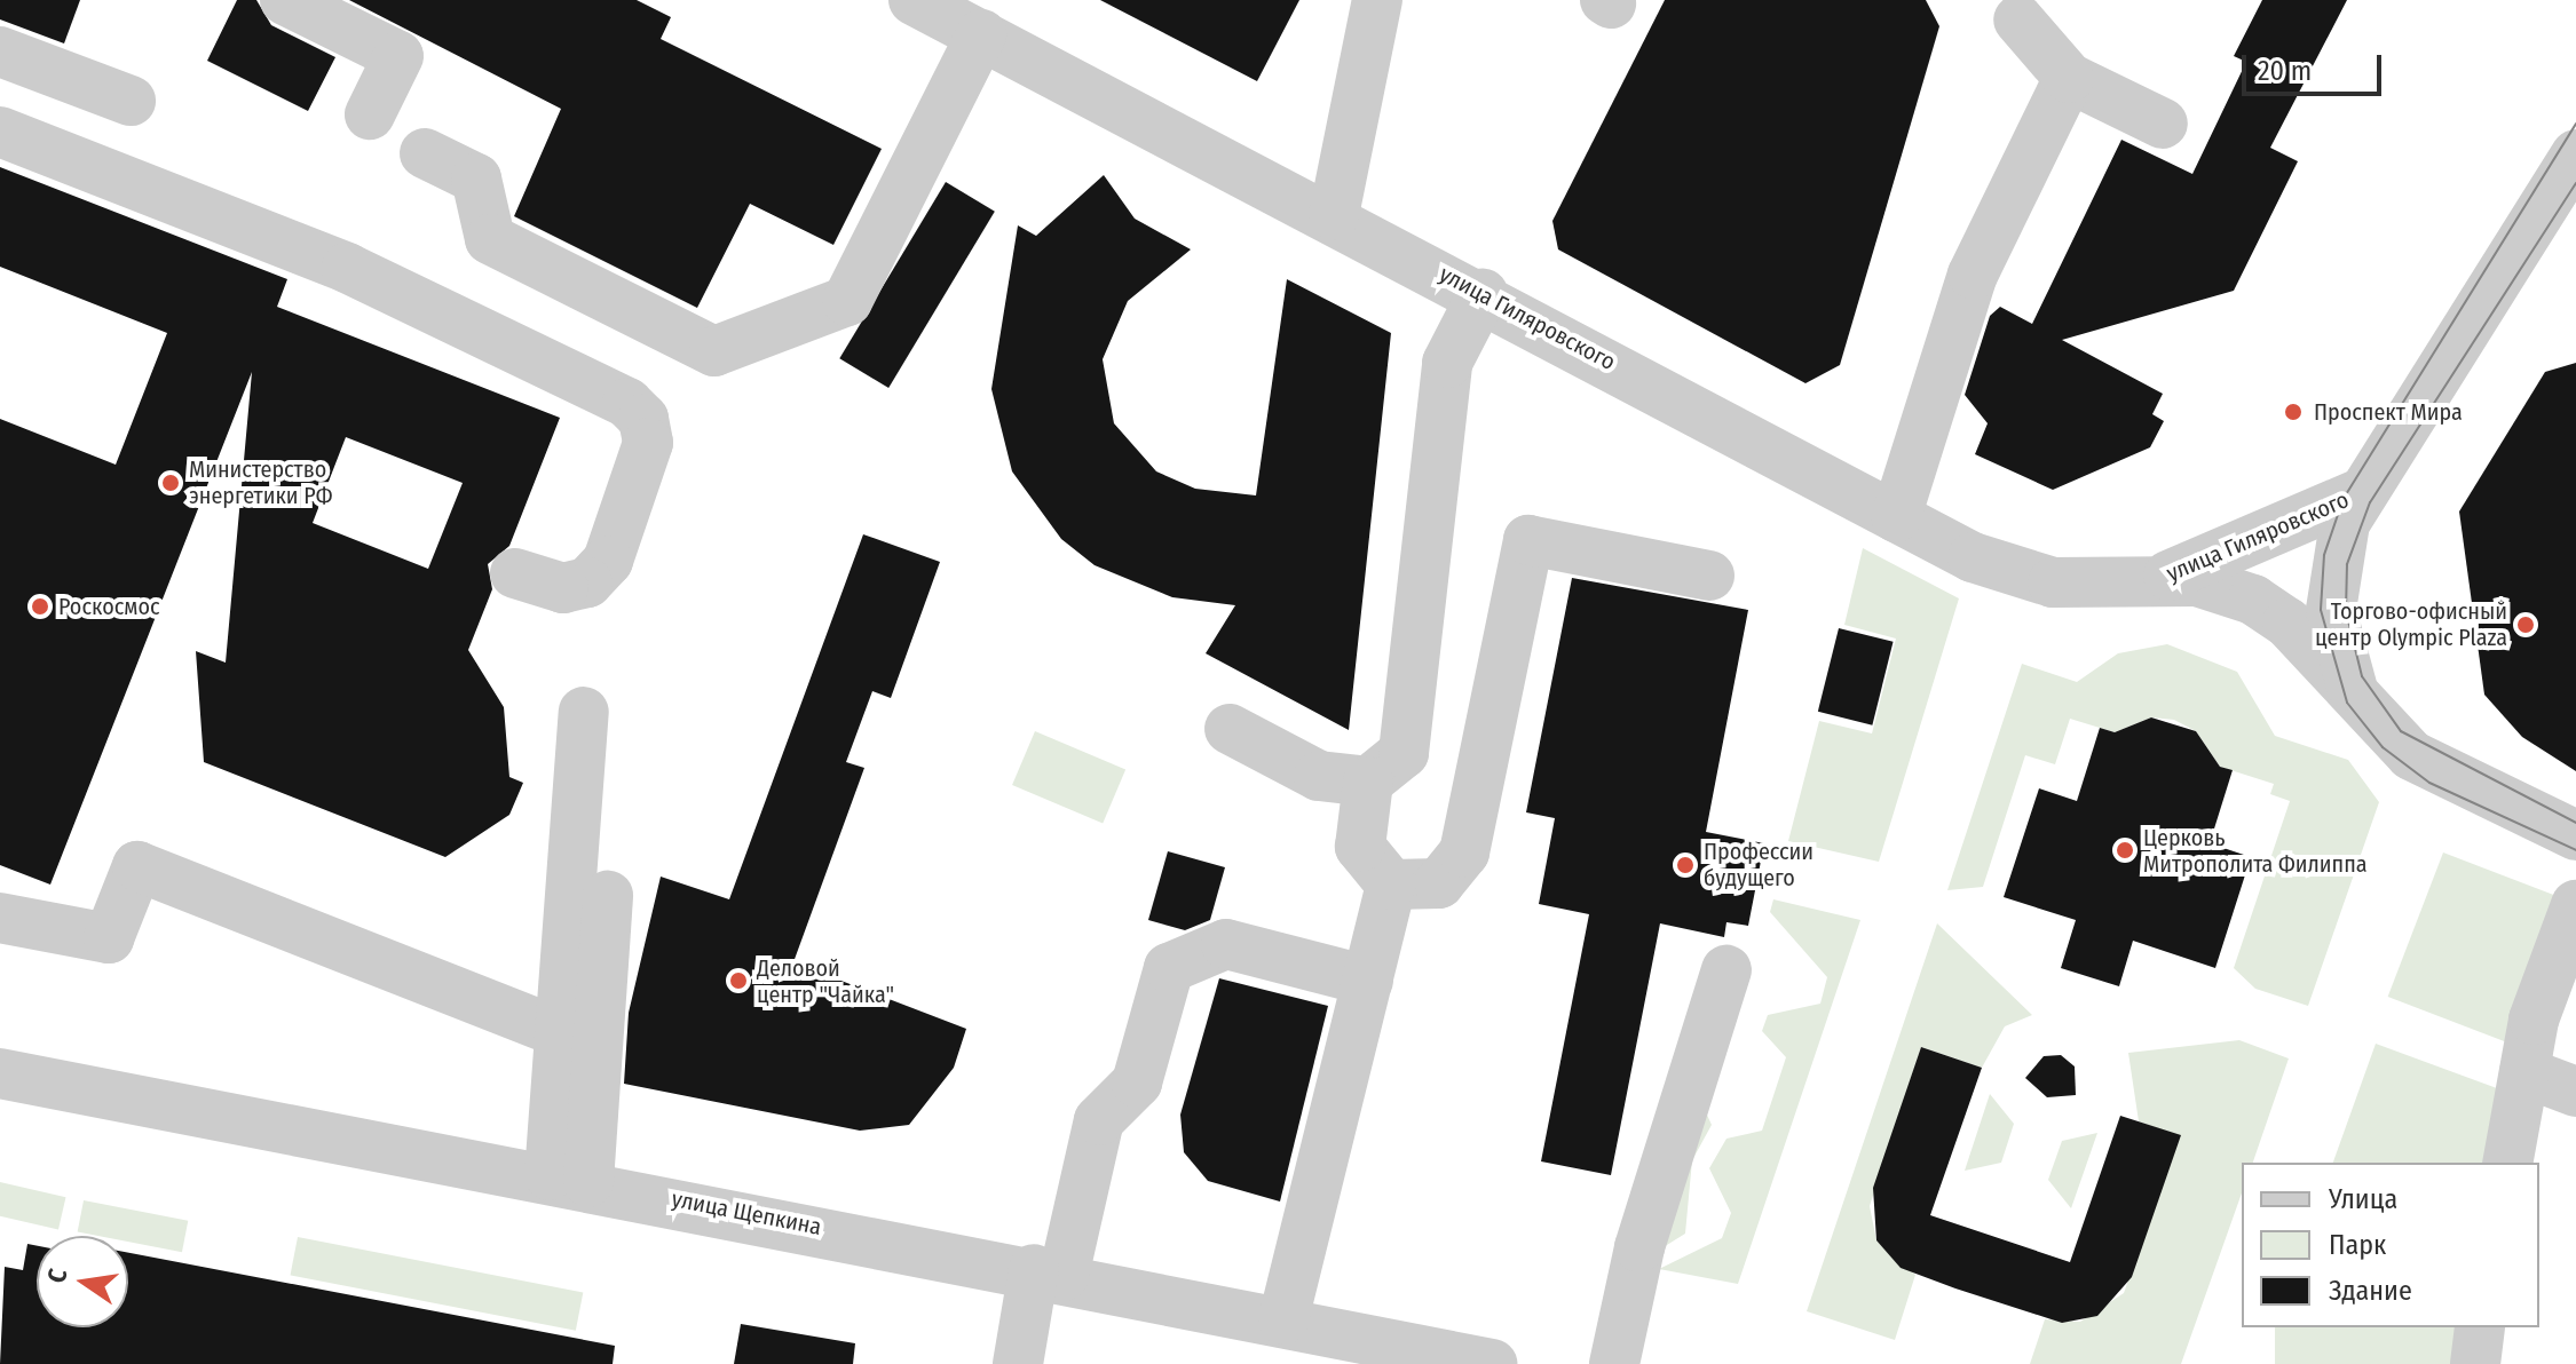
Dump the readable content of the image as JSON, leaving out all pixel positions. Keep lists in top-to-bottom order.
{
  "streets": {
    "street": ["улица Гиляровского", "улица Щепкина"]
  },
  "places": [
    "Проспект Мира",
    "Министерство энергетики РФ",
    "Роскосмос",
    "Торгово-офисный центр Olympic Plaza",
    "Церковь Митрополита Филиппа",
    "Профессии будущего",
    "Деловой центр \"Чайка\""
  ],
  "legend": ["Улица", "Парк", "Здание"],
  "scale_bar": "20 m",
  "north": "left"
}
